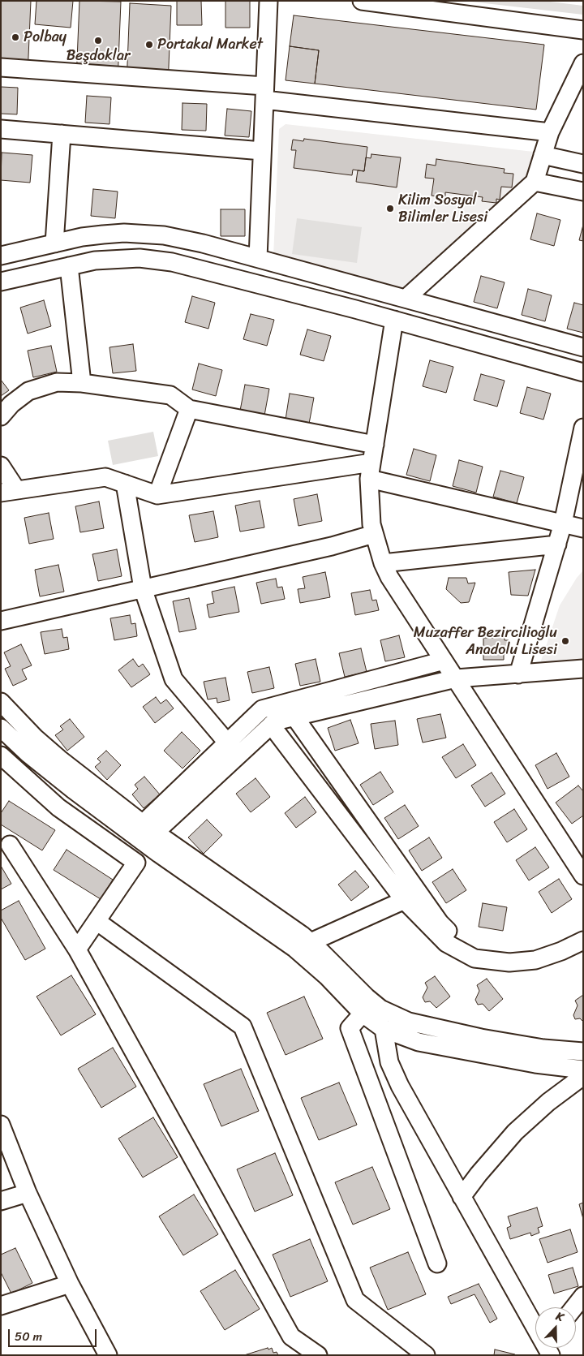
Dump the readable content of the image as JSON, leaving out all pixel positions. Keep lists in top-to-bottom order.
{
  "places": [
    "Polbay",
    "Beşdoklar",
    "Portakal Market",
    "Kilim Sosyal Bilimler Lisesi",
    "Muzaffer Bezircilioğlu Anadolu Lisesi"
  ],
  "scale_bar": "50 m",
  "north": "top"
}
